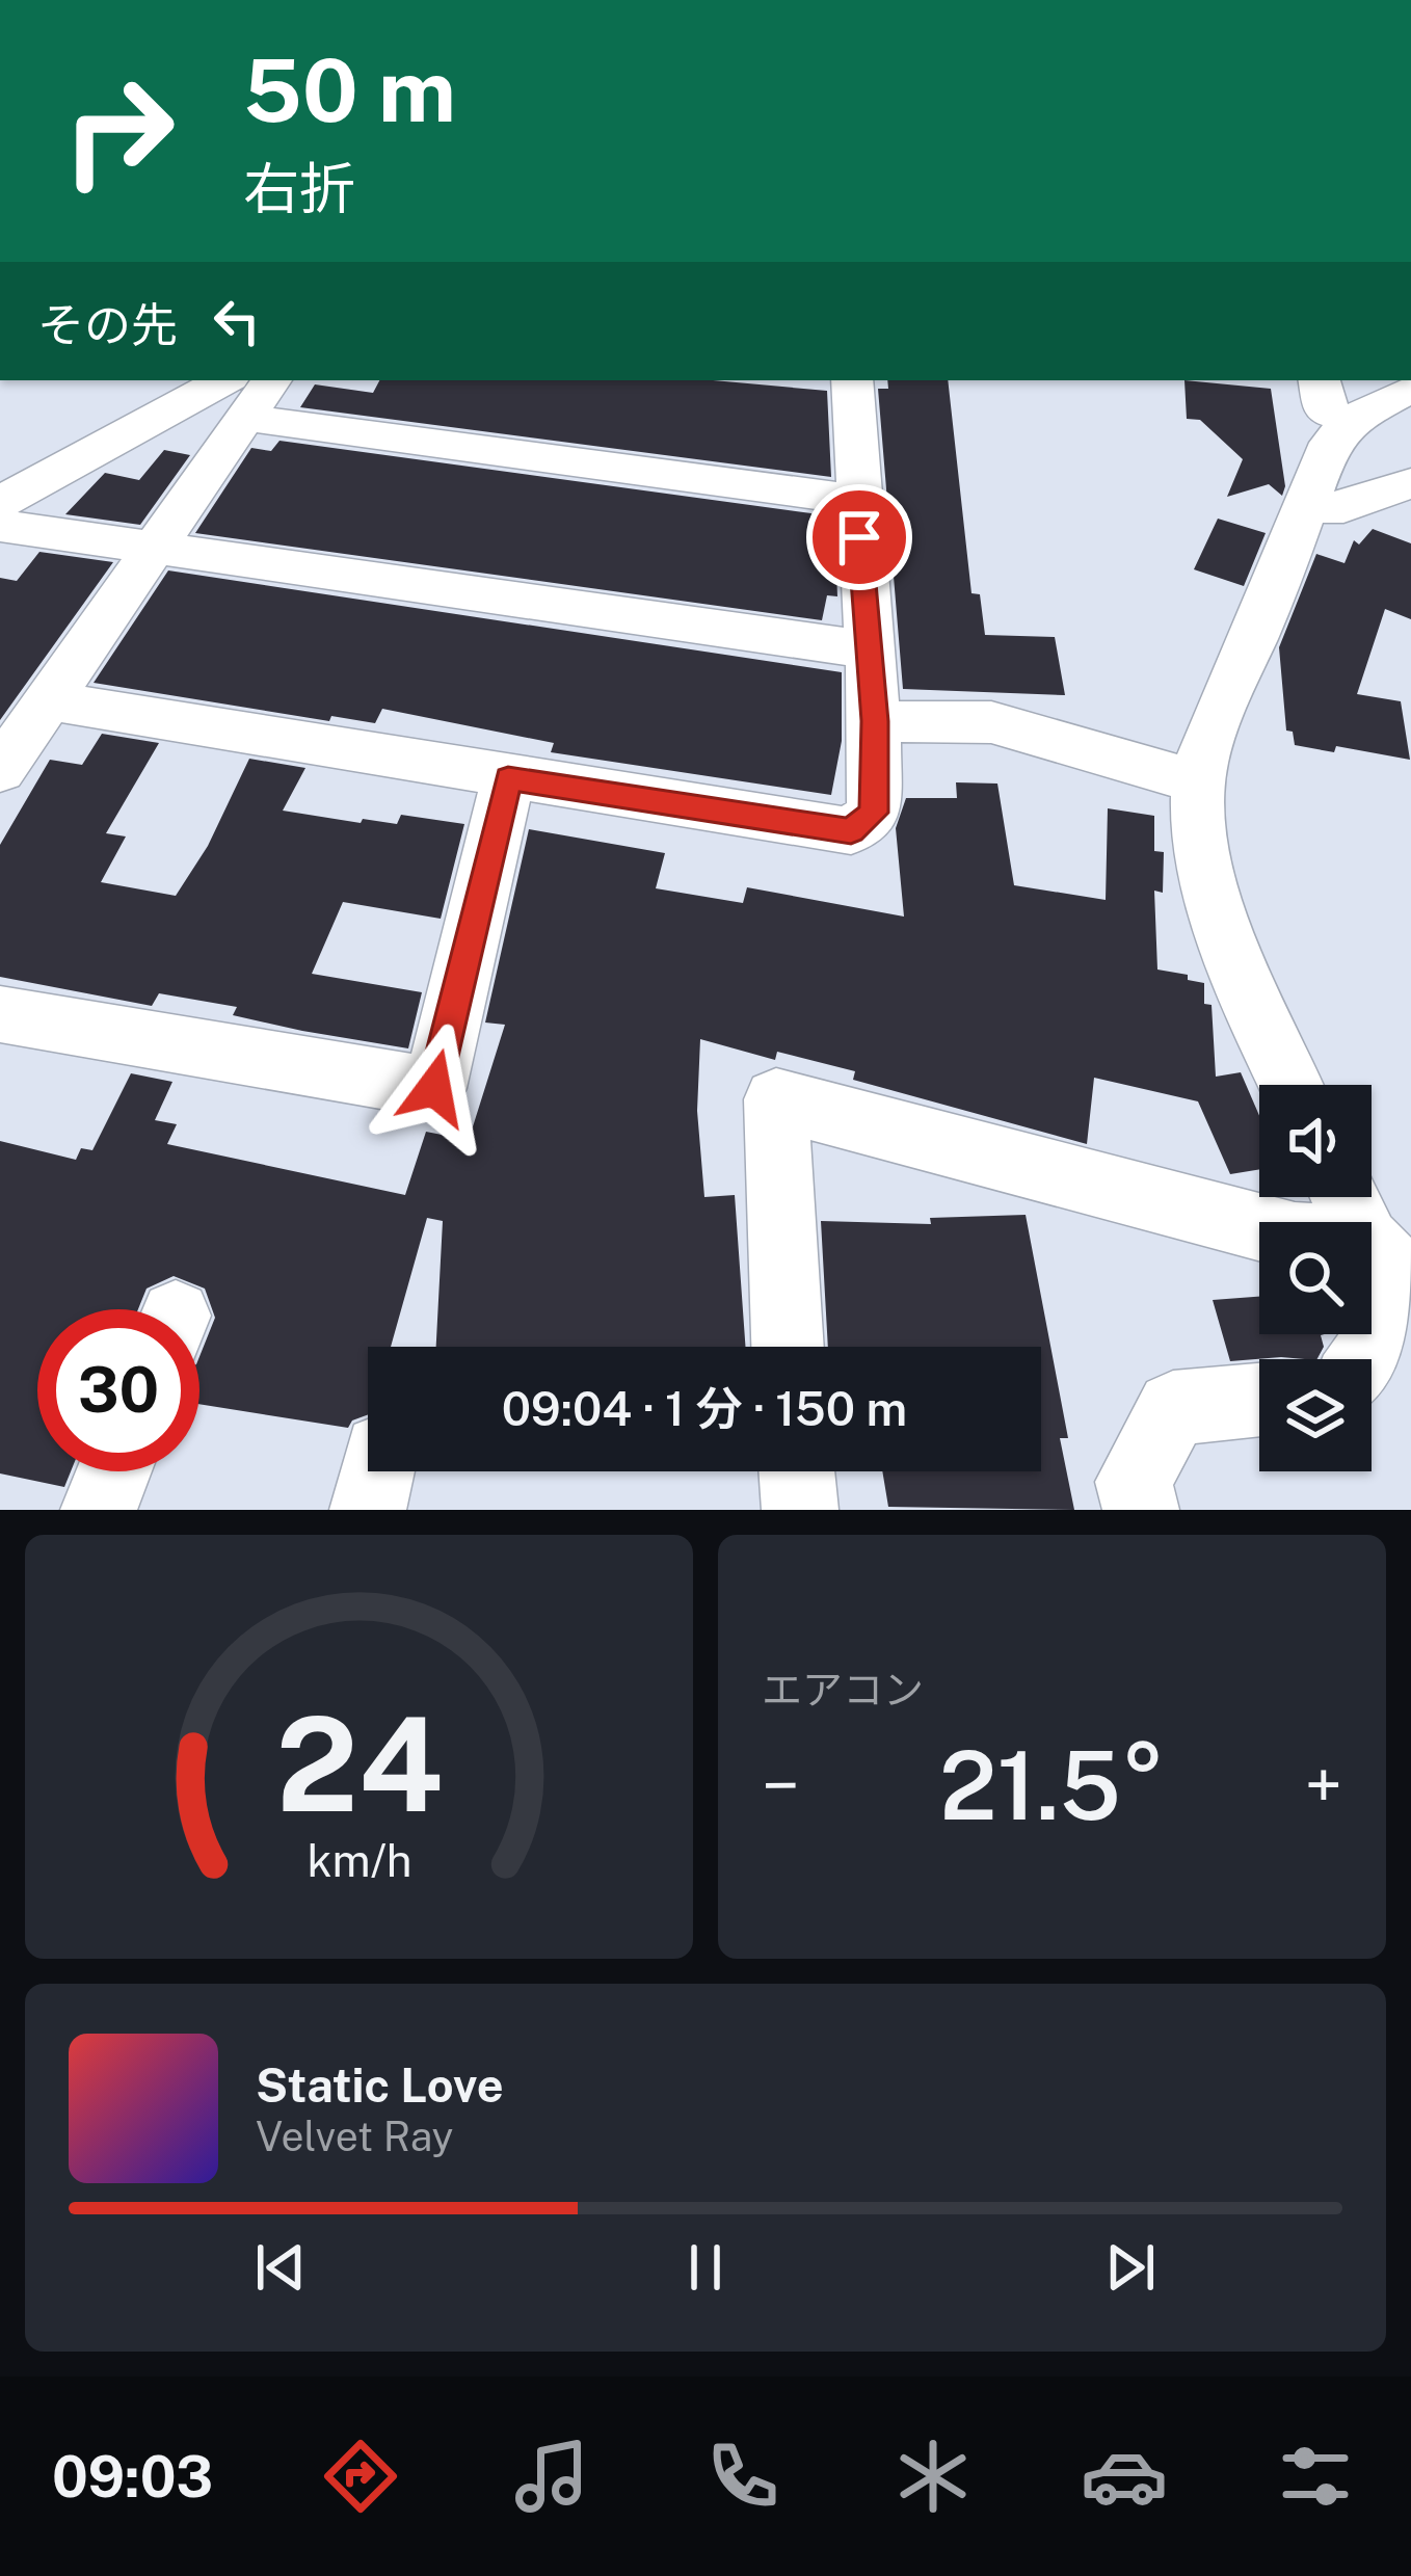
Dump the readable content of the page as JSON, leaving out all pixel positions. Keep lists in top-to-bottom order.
{
  "page": {
    "turn": ["50 m", "右折"],
    "then": "その先",
    "limit": "30",
    "trip": "09:04 · 1 分 · 150 m",
    "tile": "エアコン",
    "heat": ["−", "21.5°", "+"],
    "song": ["Static Love", "Velvet Ray"],
    "tabs": "09:03",
    "gauge": ["24", "km/h"]
  }
}
